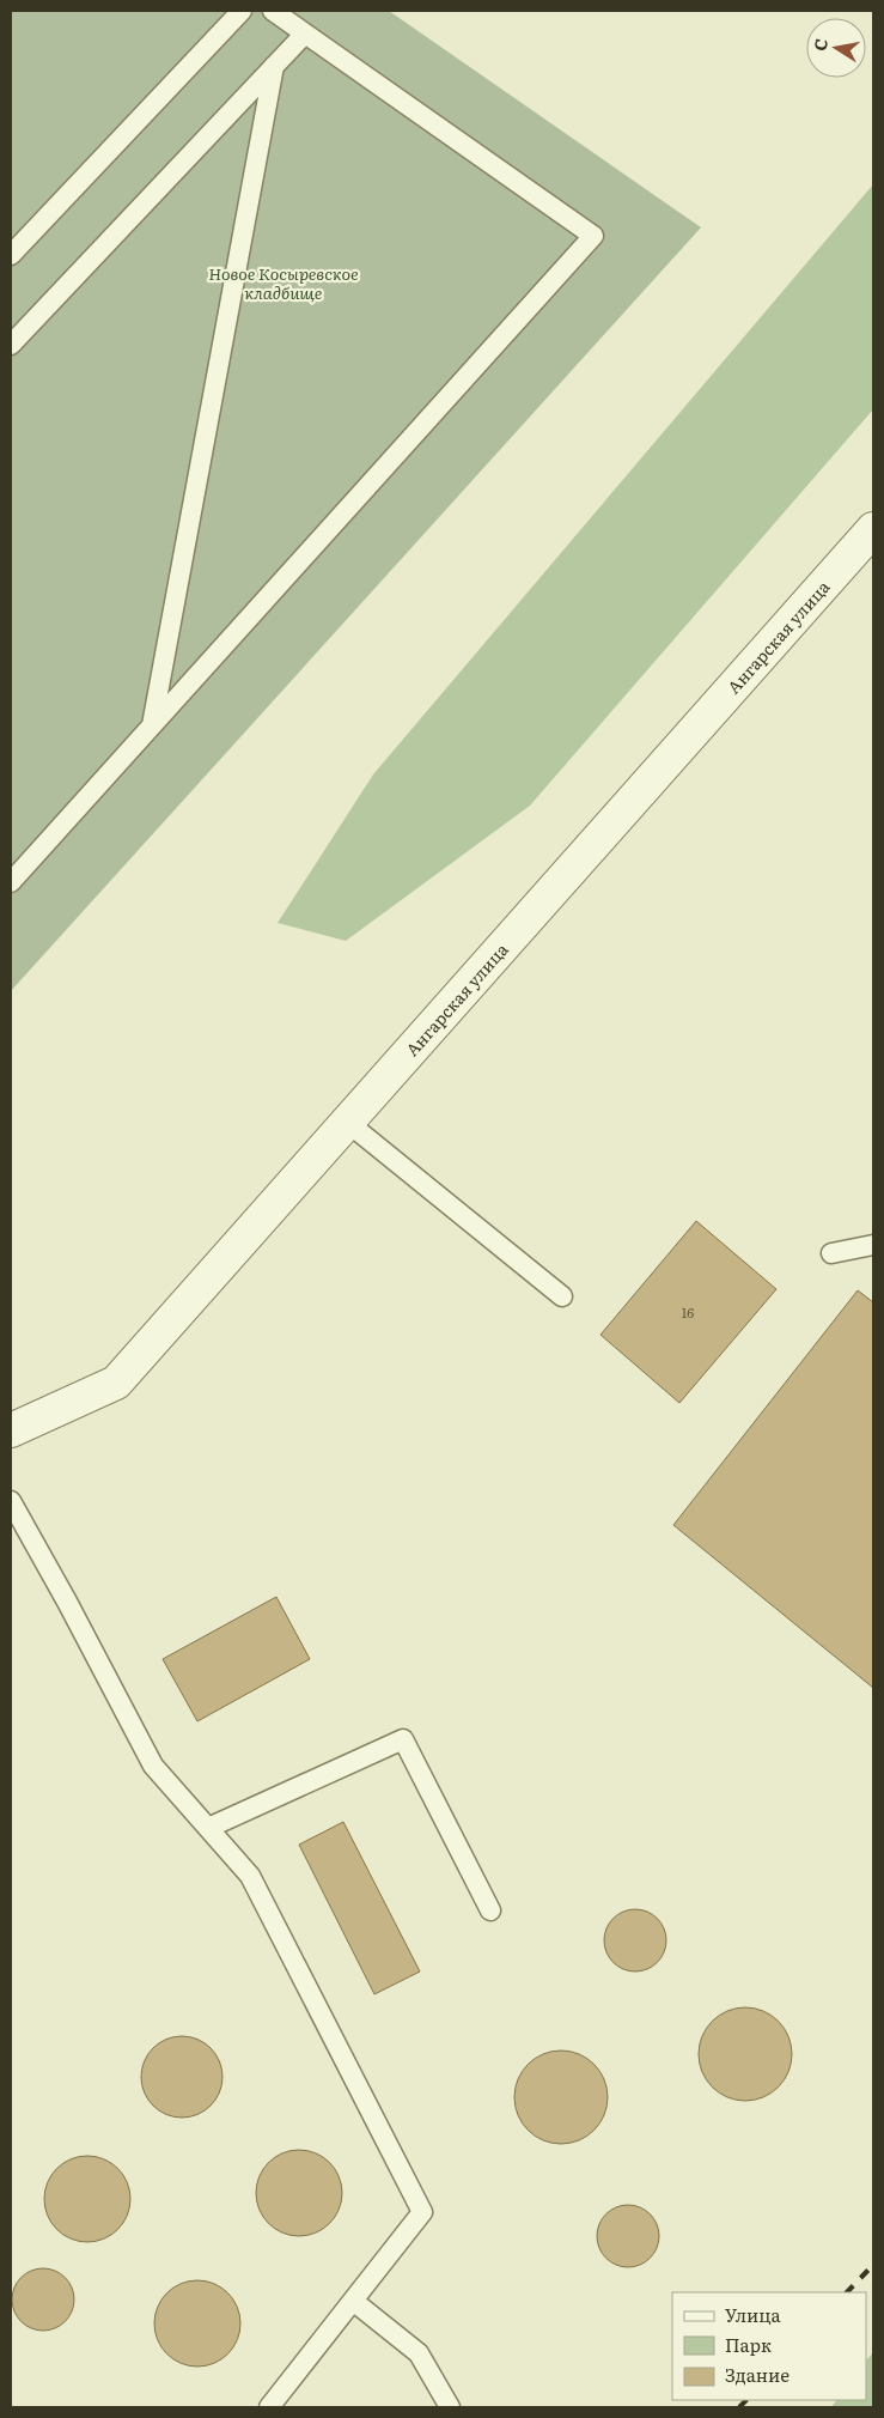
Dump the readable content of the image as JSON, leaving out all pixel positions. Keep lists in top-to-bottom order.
{
  "streets": {
    "street": ["Ангарская улица"]
  },
  "parks": ["Новое Косыревское кладбище"],
  "house_numbers": ["16"],
  "legend": ["Улица", "Парк", "Здание"],
  "north": "left"
}
